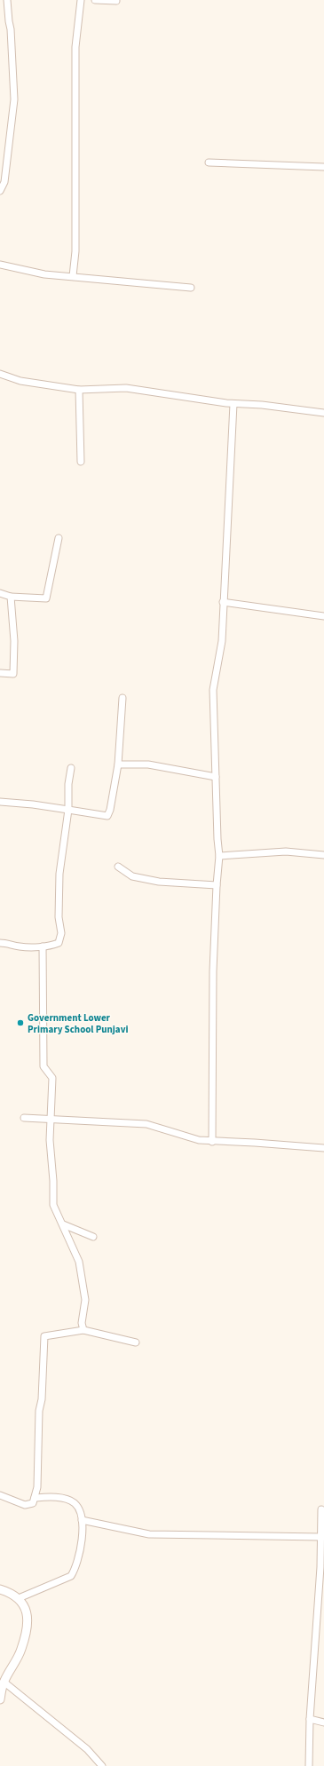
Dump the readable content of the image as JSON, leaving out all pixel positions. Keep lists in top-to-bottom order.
{
  "places": ["Government Lower Primary School Punjavi"]
}
